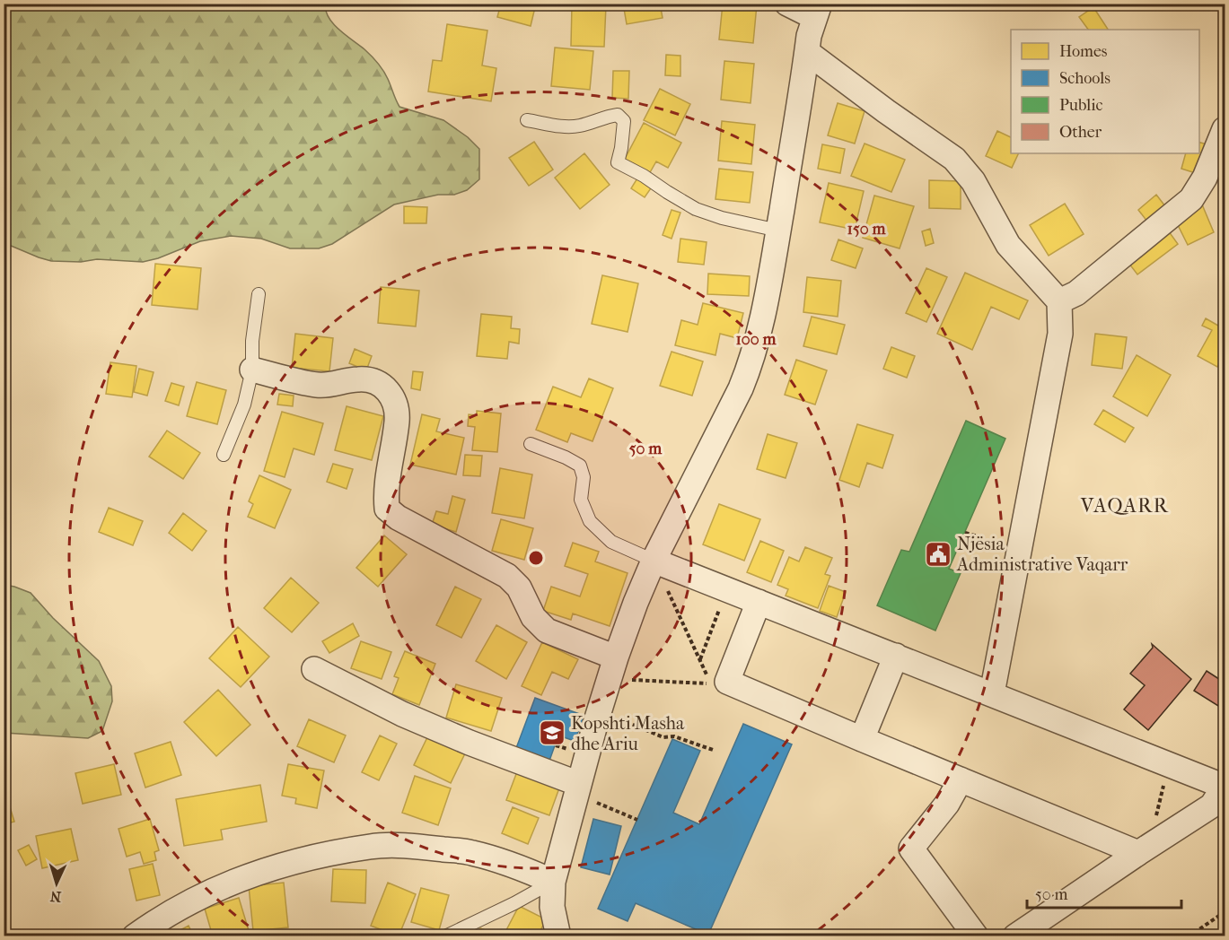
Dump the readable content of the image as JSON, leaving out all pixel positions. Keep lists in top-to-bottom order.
{
  "districts": ["VAQARR"],
  "places": {
    "public building": ["Njësia Administrative Vaqarr"],
    "school or university": ["Kopshti Masha dhe Ariu"]
  },
  "legend": [
    "Homes",
    "Schools",
    "Public",
    "Other"
  ],
  "scale_bar": "50 m",
  "north": "bottom",
  "rings": ["150 m", "100 m", "50 m"]
}
